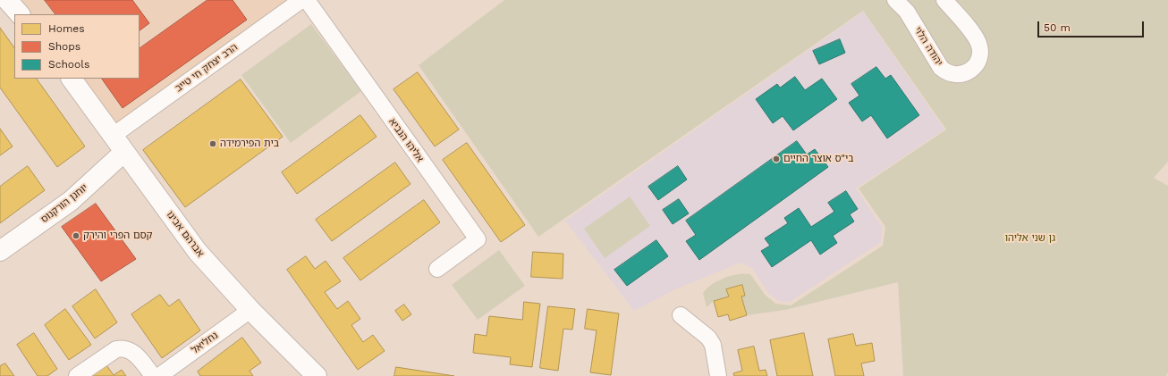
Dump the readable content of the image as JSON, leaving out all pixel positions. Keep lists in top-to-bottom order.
{
  "streets": {
    "street": [
      "יהודה הלוי",
      "הרב יצחק חי טייב",
      "אליהו הנביא",
      "יוחנן הורקנוס",
      "אברהם אבינו",
      "נחליאל"
    ]
  },
  "crossings": [
    ["הרב יצחק חי טייב", "אברהם אבינו"],
    ["יוחנן הורקנוס", "אברהם אבינו"],
    ["אברהם אבינו", "נחליאל"]
  ],
  "parks": ["גן שני אליהו"],
  "places": ["בית הפירמידה", "בי\"ס אוצר החיים", "קסם הפרי והירק"],
  "legend": ["Homes", "Shops", "Schools"],
  "scale_bar": "50 m"
}
